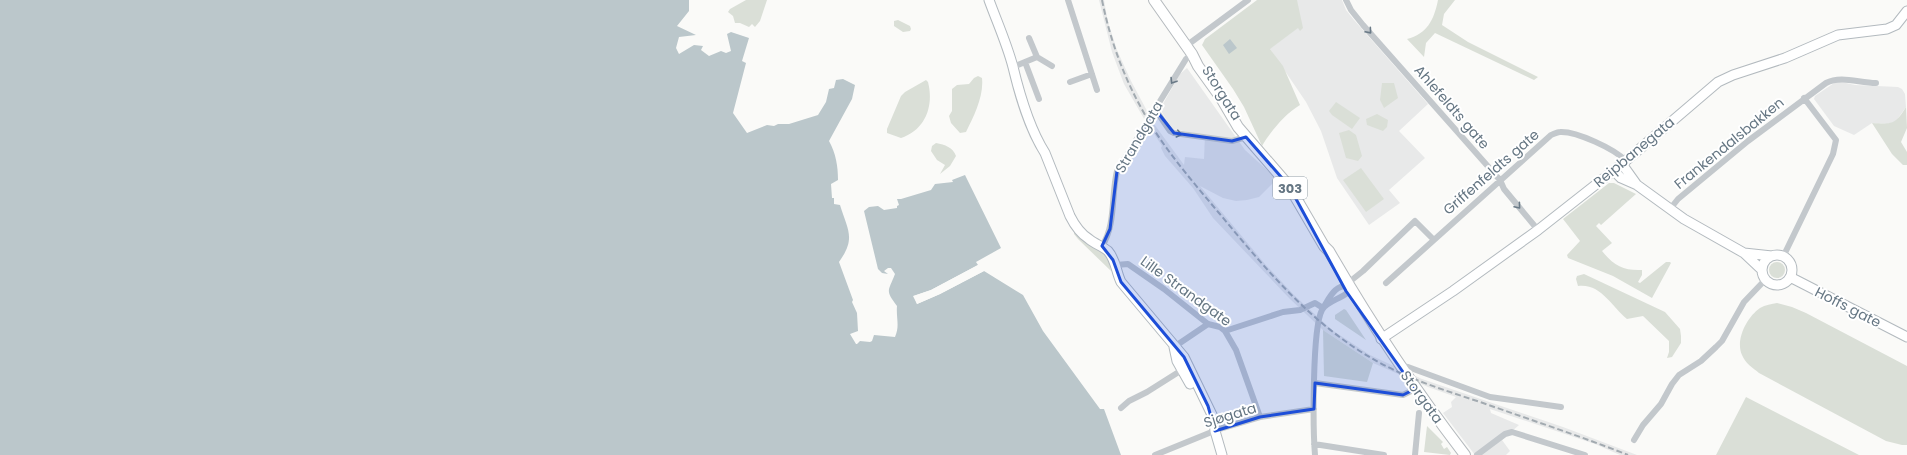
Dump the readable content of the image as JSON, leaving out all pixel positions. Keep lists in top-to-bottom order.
{
  "streets": {
    "main road": [
      "Storgata",
      "Reipbanegata",
      "303",
      "Hoffs gate"
    ],
    "street": [
      "Ahlefeldts gate",
      "Strandgata",
      "Frankendalsbakken",
      "Griffenfeldts gate",
      "Lille Strandgate",
      "Sjøgata"
    ]
  },
  "crossings": [
    ["Storgata", "Strandgata"],
    ["Storgata", "Reipbanegata"],
    ["Ahlefeldts gate", "Reipbanegata"],
    ["Ahlefeldts gate", "Griffenfeldts gate"],
    ["Frankendalsbakken", "Hoffs gate"],
    ["Reipbanegata", "Griffenfeldts gate"],
    ["Lille Strandgate", "Sjøgata"]
  ],
  "one_way": ["Ahlefeldts gate"]
}
